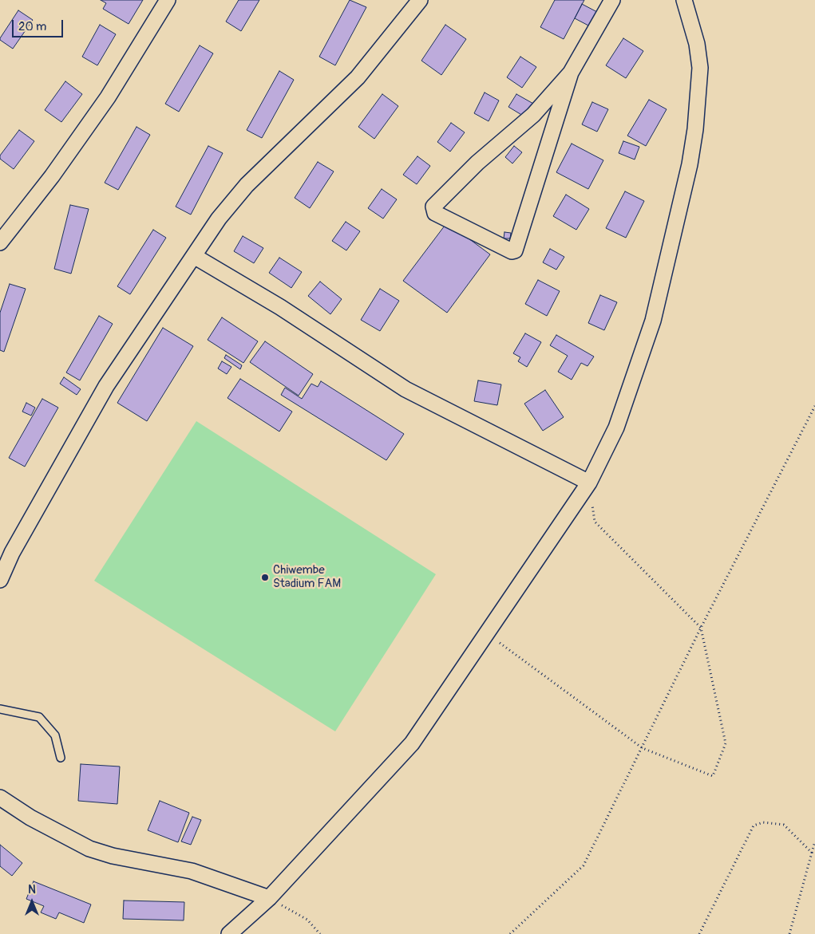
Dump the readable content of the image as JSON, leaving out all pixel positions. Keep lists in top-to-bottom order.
{
  "places": ["Chiwembe Stadium FAM"],
  "scale_bar": "20 m",
  "north": "top"
}
